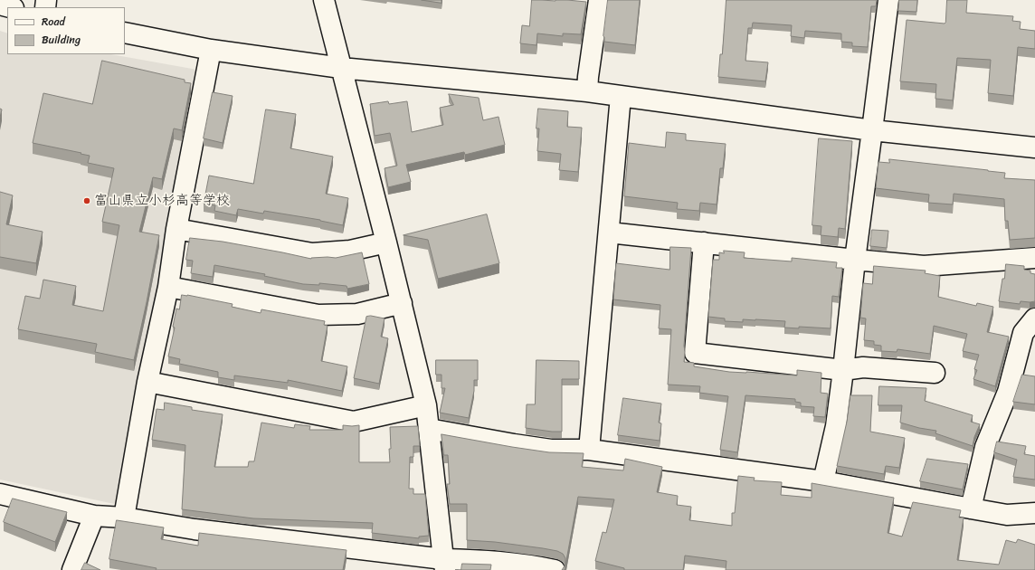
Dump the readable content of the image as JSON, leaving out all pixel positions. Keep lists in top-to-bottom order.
{
  "places": ["富山県立小杉高等学校"],
  "legend": ["Road", "Building"]
}
